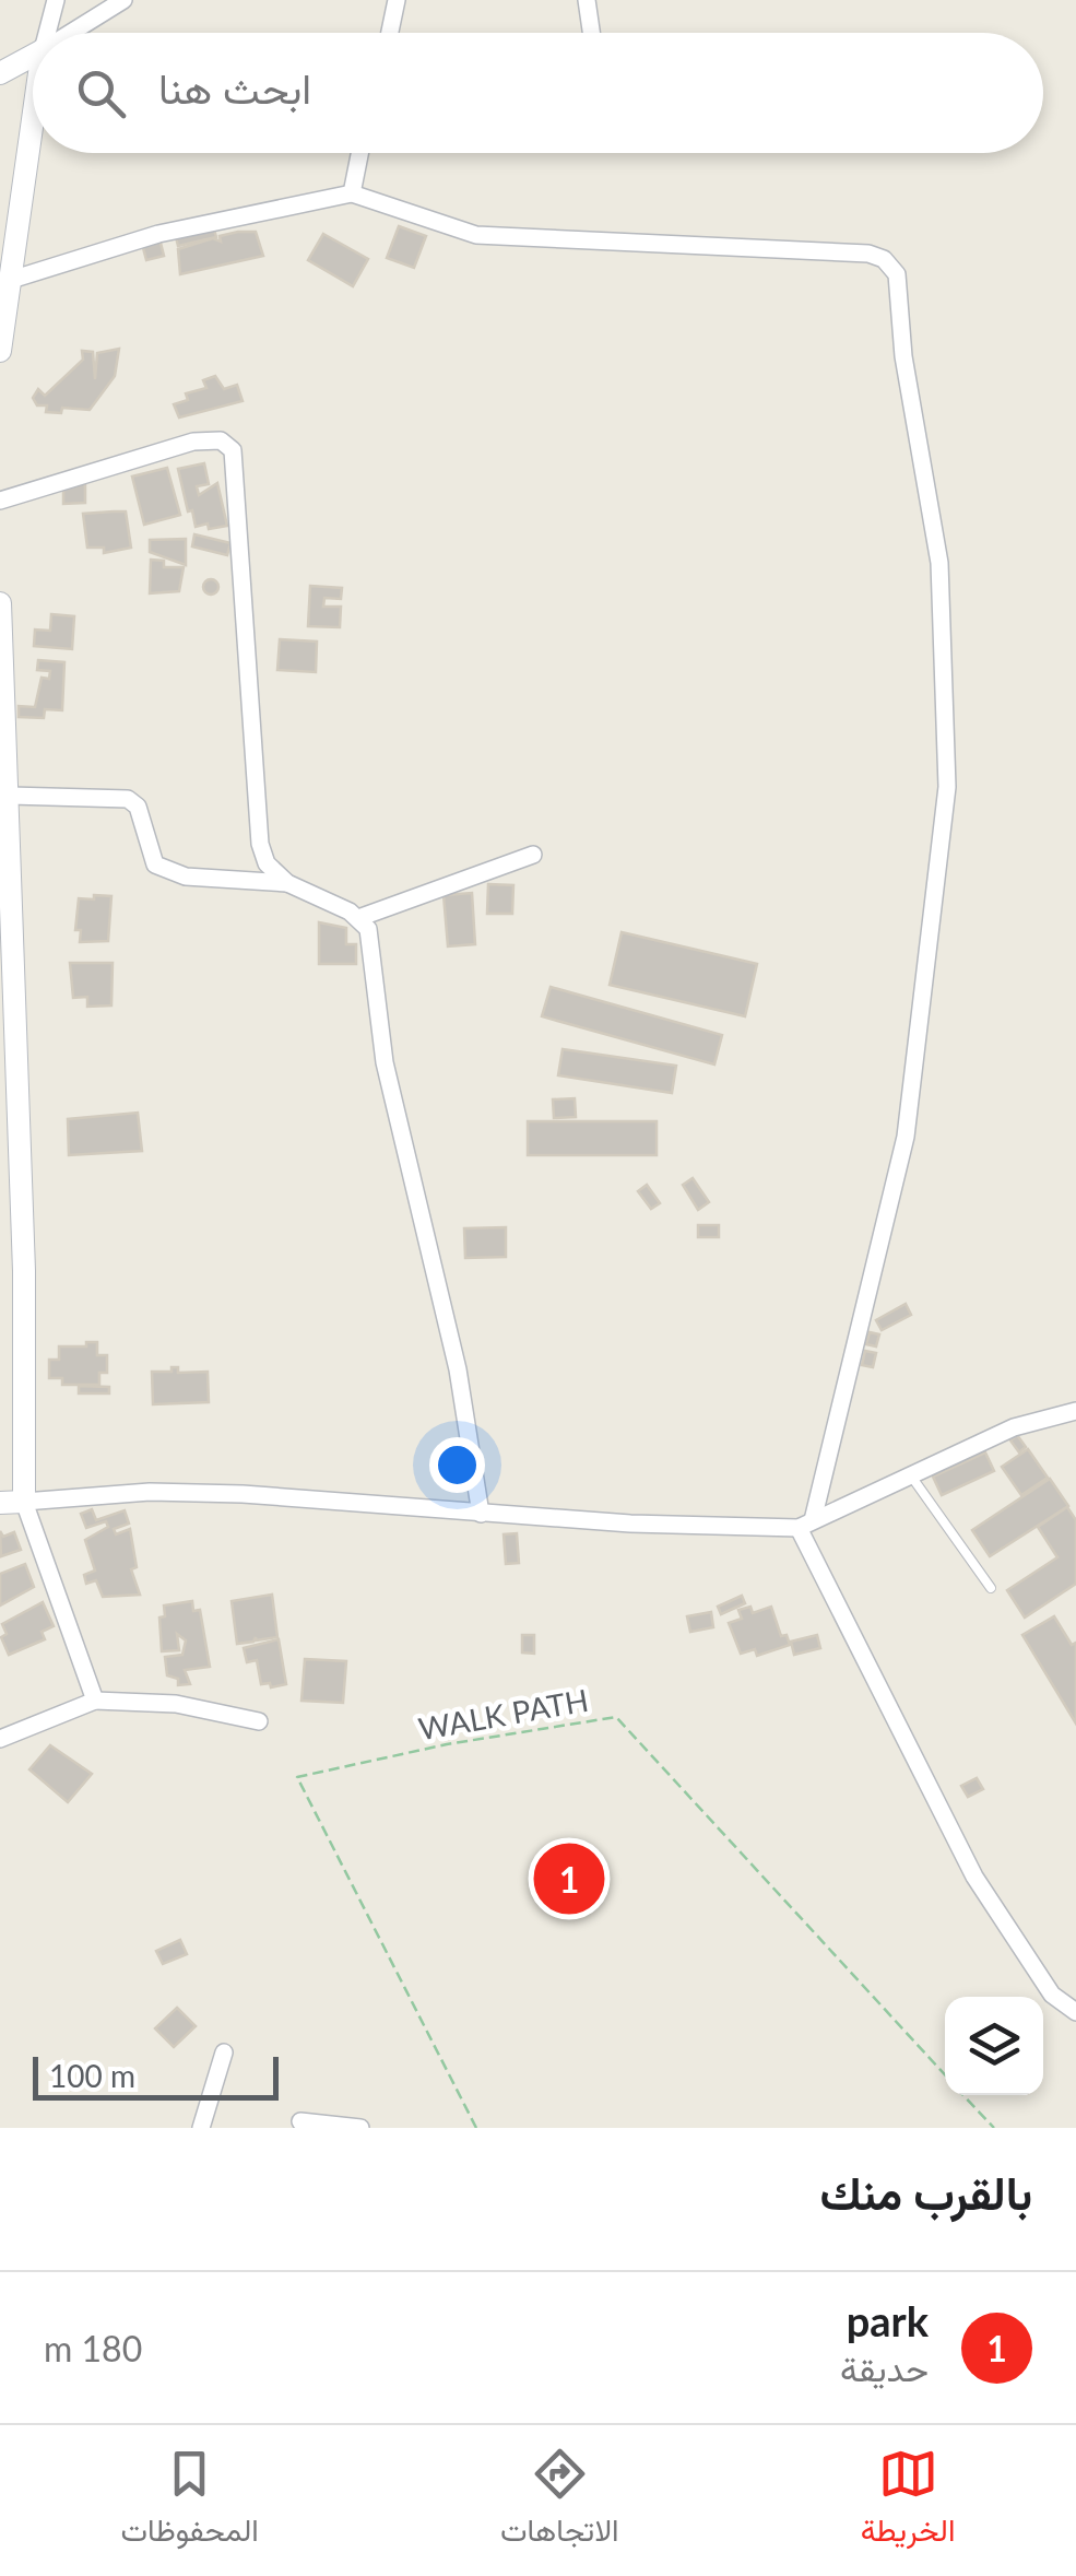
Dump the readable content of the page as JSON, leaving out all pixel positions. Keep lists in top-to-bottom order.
{
  "streets": {
    "path": ["WALK PATH"]
  },
  "scale_bar": "100 m",
  "page": {
    "search": "ابحث هنا",
    "pins": "1",
    "scale": "100 m",
    "heading": "بالقرب منك",
    "list": [
      {
        "mark": "1",
        "name": "park",
        "note": "حديقة",
        "value": "180 m"
      }
    ],
    "nav": ["الخريطة", "الاتجاهات", "المحفوظات"]
  }
}
